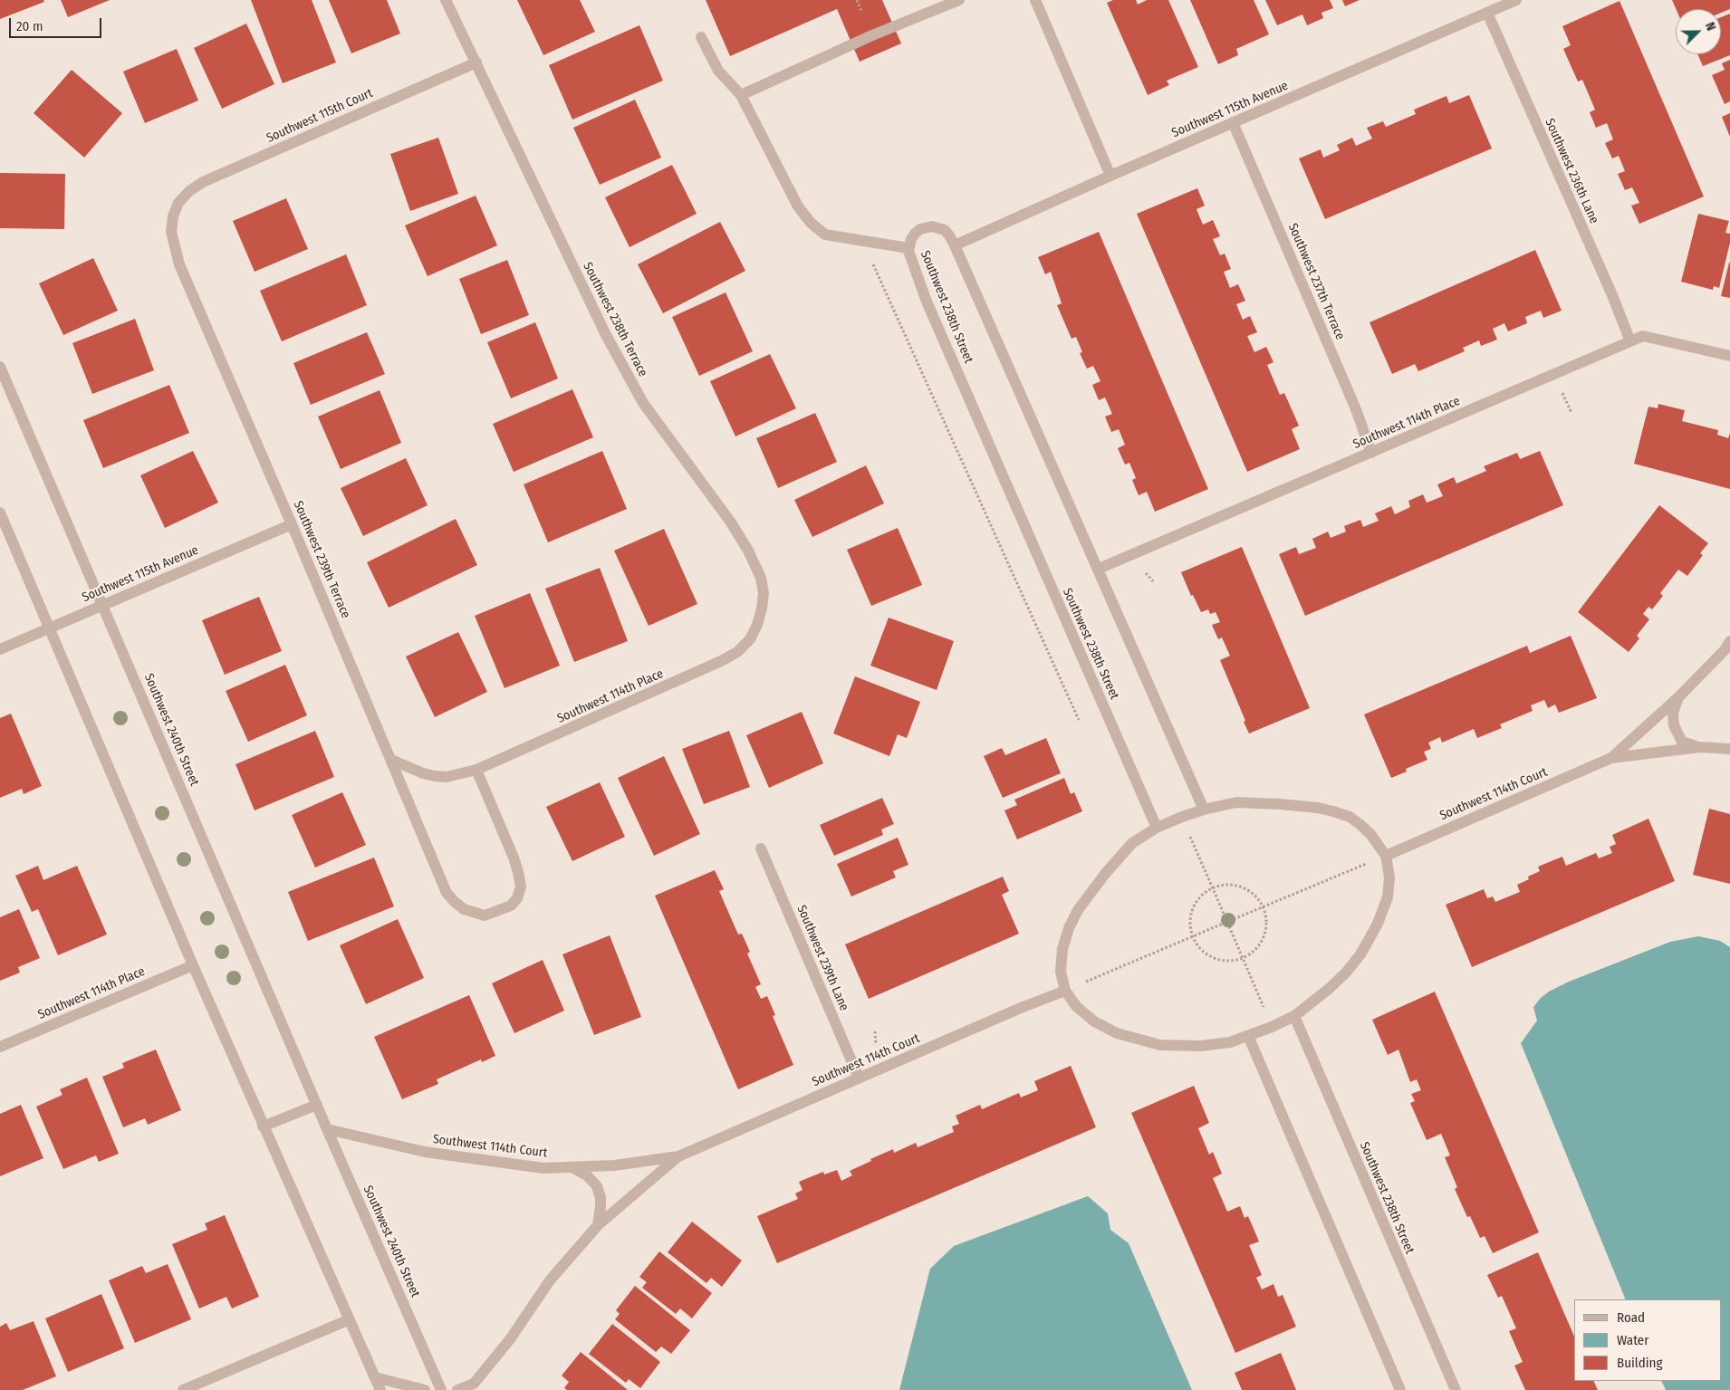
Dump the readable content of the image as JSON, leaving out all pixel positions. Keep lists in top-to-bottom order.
{
  "streets": {
    "street": [
      "Southwest 115th Avenue",
      "Southwest 115th Court",
      "Southwest 236th Lane",
      "Southwest 237th Terrace",
      "Southwest 238th Street",
      "Southwest 238th Terrace",
      "Southwest 114th Place",
      "Southwest 239th Terrace",
      "Southwest 240th Street",
      "Southwest 114th Court",
      "Southwest 239th Lane"
    ]
  },
  "crossings": [
    ["Southwest 115th Avenue", "Southwest 236th Lane"],
    ["Southwest 115th Avenue", "Southwest 237th Terrace"],
    ["Southwest 115th Avenue", "Southwest 238th Street"],
    ["Southwest 115th Avenue", "Southwest 239th Terrace"],
    ["Southwest 115th Avenue", "Southwest 240th Street"],
    ["Southwest 115th Court", "Southwest 238th Terrace"],
    ["Southwest 115th Court", "Southwest 239th Terrace"],
    ["Southwest 236th Lane", "Southwest 114th Place"],
    ["Southwest 237th Terrace", "Southwest 114th Place"],
    ["Southwest 238th Street", "Southwest 114th Place"],
    ["Southwest 238th Terrace", "Southwest 114th Place"],
    ["Southwest 114th Place", "Southwest 239th Terrace"],
    ["Southwest 240th Street", "Southwest 114th Court"],
    ["Southwest 114th Court", "Southwest 239th Lane"]
  ],
  "legend": ["Road", "Water", "Building"],
  "scale_bar": "20 m",
  "north": "top right"
}
